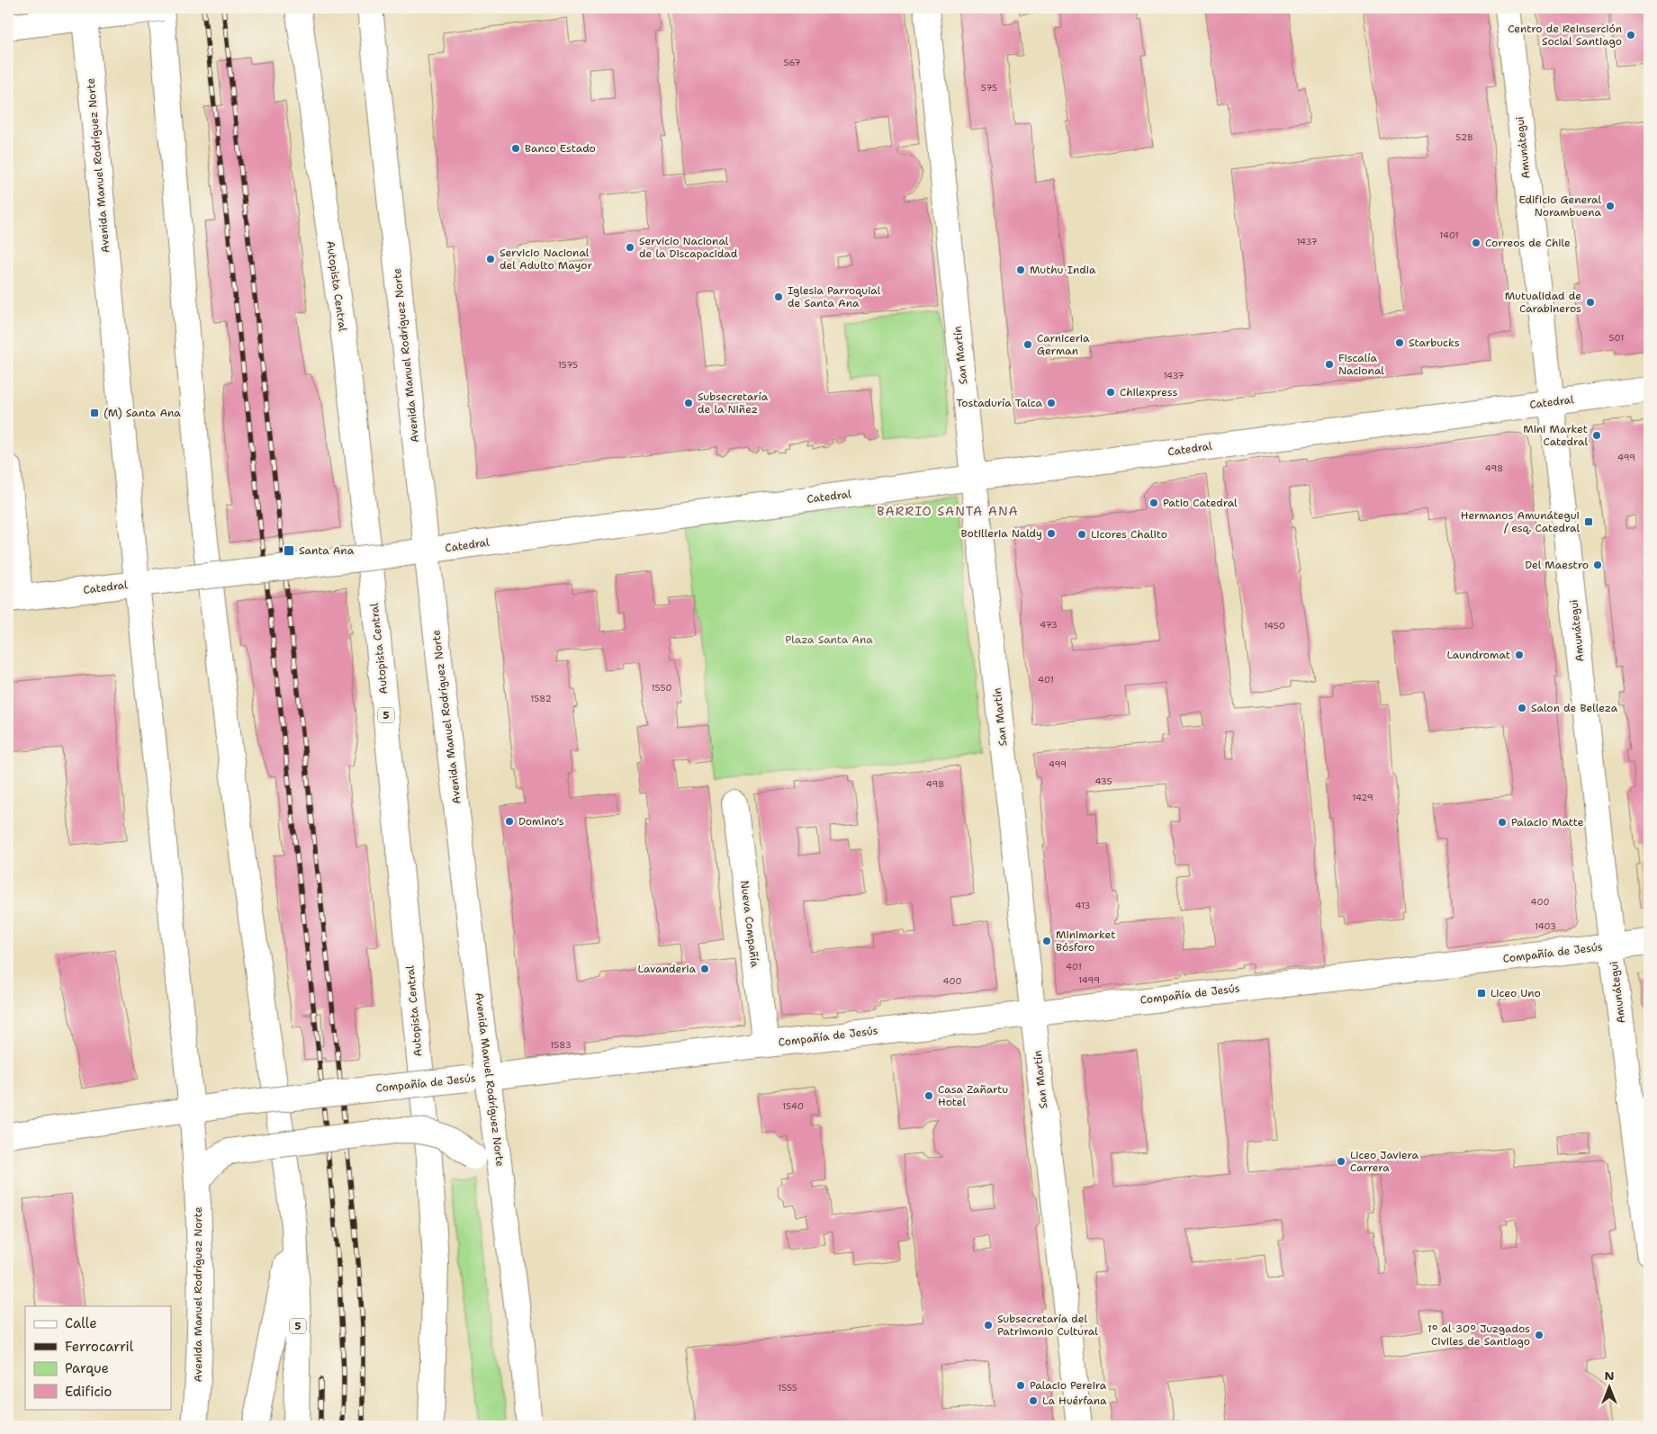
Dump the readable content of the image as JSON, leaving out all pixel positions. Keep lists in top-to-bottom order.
{
  "streets": {
    "main road": [
      "Amunátegui",
      "Avenida Manuel Rodríguez Norte",
      "Autopista Central",
      "San Martín",
      "Catedral",
      "5",
      "Nueva Compañía",
      "Compañía de Jesús"
    ]
  },
  "crossings": [
    ["Amunátegui", "Catedral"],
    ["Amunátegui", "Compañía de Jesús"],
    ["Avenida Manuel Rodríguez Norte", "Catedral"],
    ["Avenida Manuel Rodríguez Norte", "Compañía de Jesús"],
    ["San Martín", "Catedral"],
    ["San Martín", "Compañía de Jesús"],
    ["Nueva Compañía", "Compañía de Jesús"]
  ],
  "districts": ["BARRIO SANTA ANA"],
  "parks": ["Plaza Santa Ana"],
  "places": {
    "other": [
      "Centro de Reinserción Social Santiago",
      "Banco Estado",
      "Edificio General Norambuena",
      "Correos de Chile",
      "Servicio Nacional de la Discapacidad",
      "Servicio Nacional del Adulto Mayor",
      "Muthu India",
      "Iglesia Parroquial de Santa Ana",
      "Mutualidad de Carabineros",
      "Starbucks",
      "Carniceria German",
      "Fiscalía Nacional",
      "Chilexpress",
      "Subsecretaría de la Niñez",
      "Tostaduría Talca",
      "Mini Market Catedral",
      "Patio Catedral",
      "Botilleria Naldy",
      "Licores Chalito",
      "Del Maestro",
      "Laundromat",
      "Salon de Belleza",
      "Domino's",
      "Palacio Matte",
      "Minimarket Bósforo",
      "Lavanderia",
      "Casa Zañartu Hotel",
      "Liceo Javiera Carrera",
      "Subsecretaría del Patrimonio Cultural",
      "1° al 30° Juzgados Civiles de Santiago",
      "Palacio Pereira",
      "La Huérfana"
    ],
    "transit": [
      "(M) Santa Ana",
      "Hermanos Amunátegui / esq. Catedral",
      "Santa Ana",
      "Liceo Uno"
    ]
  },
  "house_numbers": [
    "567",
    "575",
    "528",
    "1401",
    "1437",
    "501",
    "1575",
    "1437",
    "499",
    "498",
    "473",
    "1450",
    "401",
    "1550",
    "1582",
    "499",
    "435",
    "498",
    "1429",
    "400",
    "413",
    "1403",
    "401",
    "1499",
    "400",
    "1583",
    "1540",
    "1555"
  ],
  "legend": [
    "Calle",
    "Ferrocarril",
    "Parque",
    "Edificio"
  ],
  "north": "top"
}
